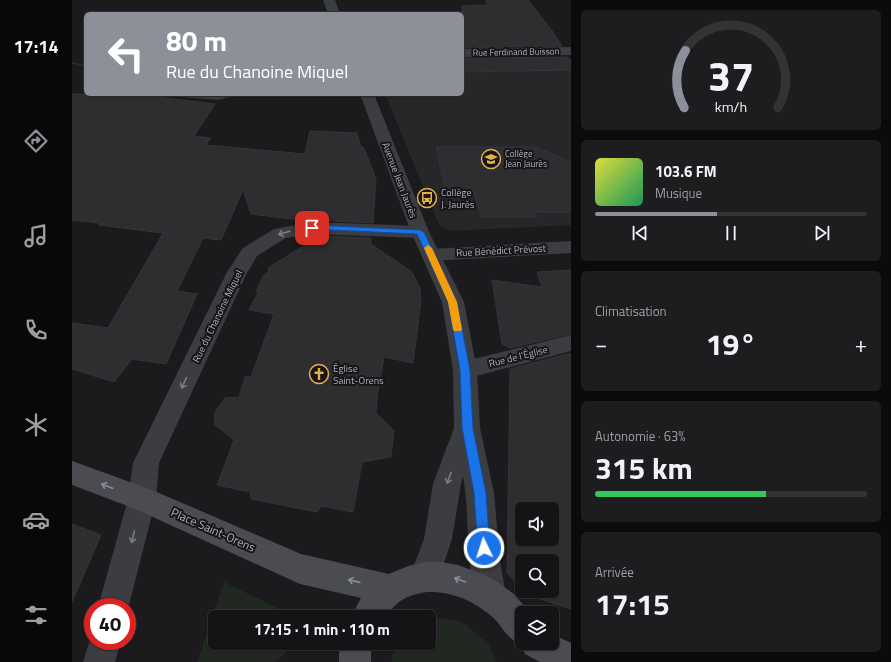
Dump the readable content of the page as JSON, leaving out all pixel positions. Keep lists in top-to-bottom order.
{
  "streets": {
    "main road": ["Place Saint-Orens"],
    "street": [
      "Rue Ferdinand Buisson",
      "Avenue Jean Jaurès",
      "Rue Bénédict Prévost",
      "Rue du Chanoine Miquel",
      "Rue de l'Église"
    ]
  },
  "crossings": [
    ["Avenue Jean Jaurès", "Rue Bénédict Prévost"],
    ["Avenue Jean Jaurès", "Rue du Chanoine Miquel"],
    ["Avenue Jean Jaurès", "Rue de l'Église"],
    ["Rue du Chanoine Miquel", "Place Saint-Orens"]
  ],
  "one_way": ["Rue du Chanoine Miquel", "Place Saint-Orens"],
  "places": {
    "school or university": ["Collège Jean Jaurès"],
    "bus stop": ["Collège J. Jaurès"],
    "church": ["Église Saint-Orens"]
  },
  "page": {
    "tabs": "17:14",
    "turn": ["80 m", "Rue du Chanoine Miquel"],
    "song": ["103.6 FM", "Musique"],
    "tile": [
      "Climatisation",
      ["Autonomie · 63%", "315 km"],
      ["Arrivée", "17:15"]
    ],
    "heat": ["−", "19°", "+"],
    "limit": "40",
    "trip": "17:15 · 1 min · 110 m",
    "gauge": ["37", "km/h"]
  }
}
